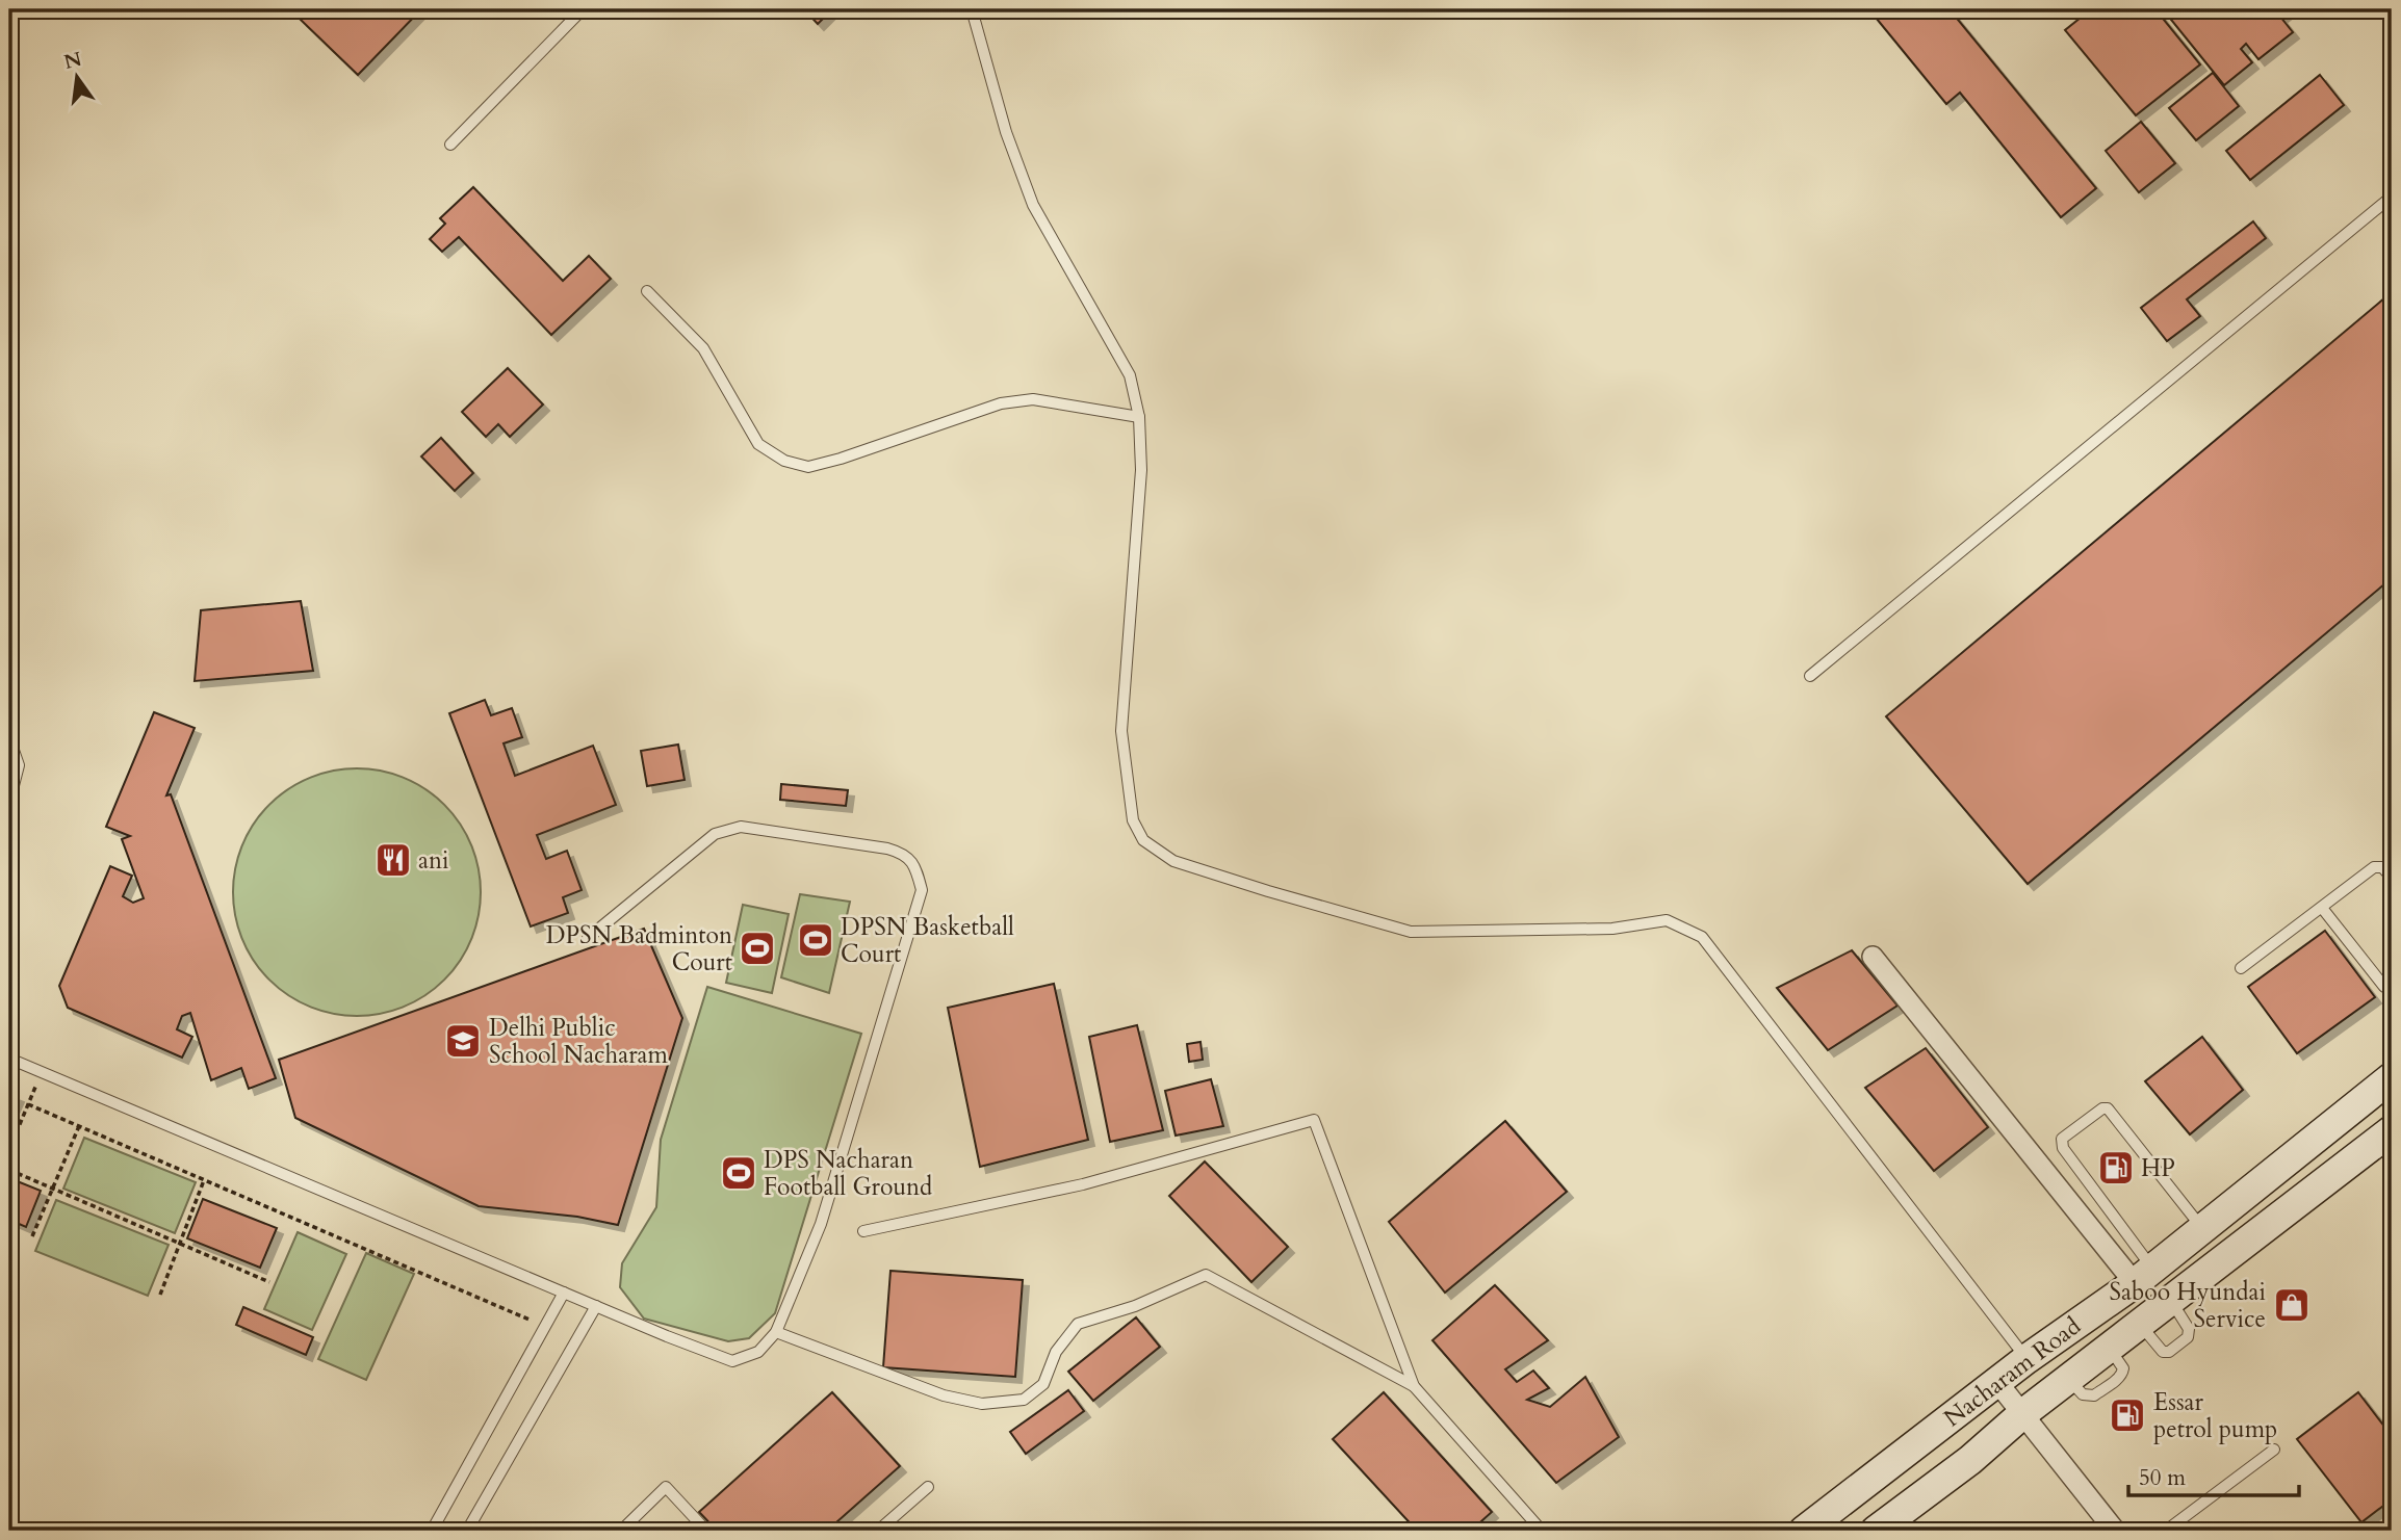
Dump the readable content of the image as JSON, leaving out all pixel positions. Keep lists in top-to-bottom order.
{
  "streets": {
    "main road": ["Nacharam Road"]
  },
  "places": {
    "restaurant": ["ani"],
    "sports": ["DPSN Basketball Court", "DPSN Badminton Court", "DPS Nacharan Football Ground"],
    "school or university": ["Delhi Public School Nacharam"],
    "fuel station": ["HP", "Essar petrol pump"],
    "shop": ["Saboo Hyundai Service"]
  },
  "scale_bar": "50 m",
  "north": "top"
}
